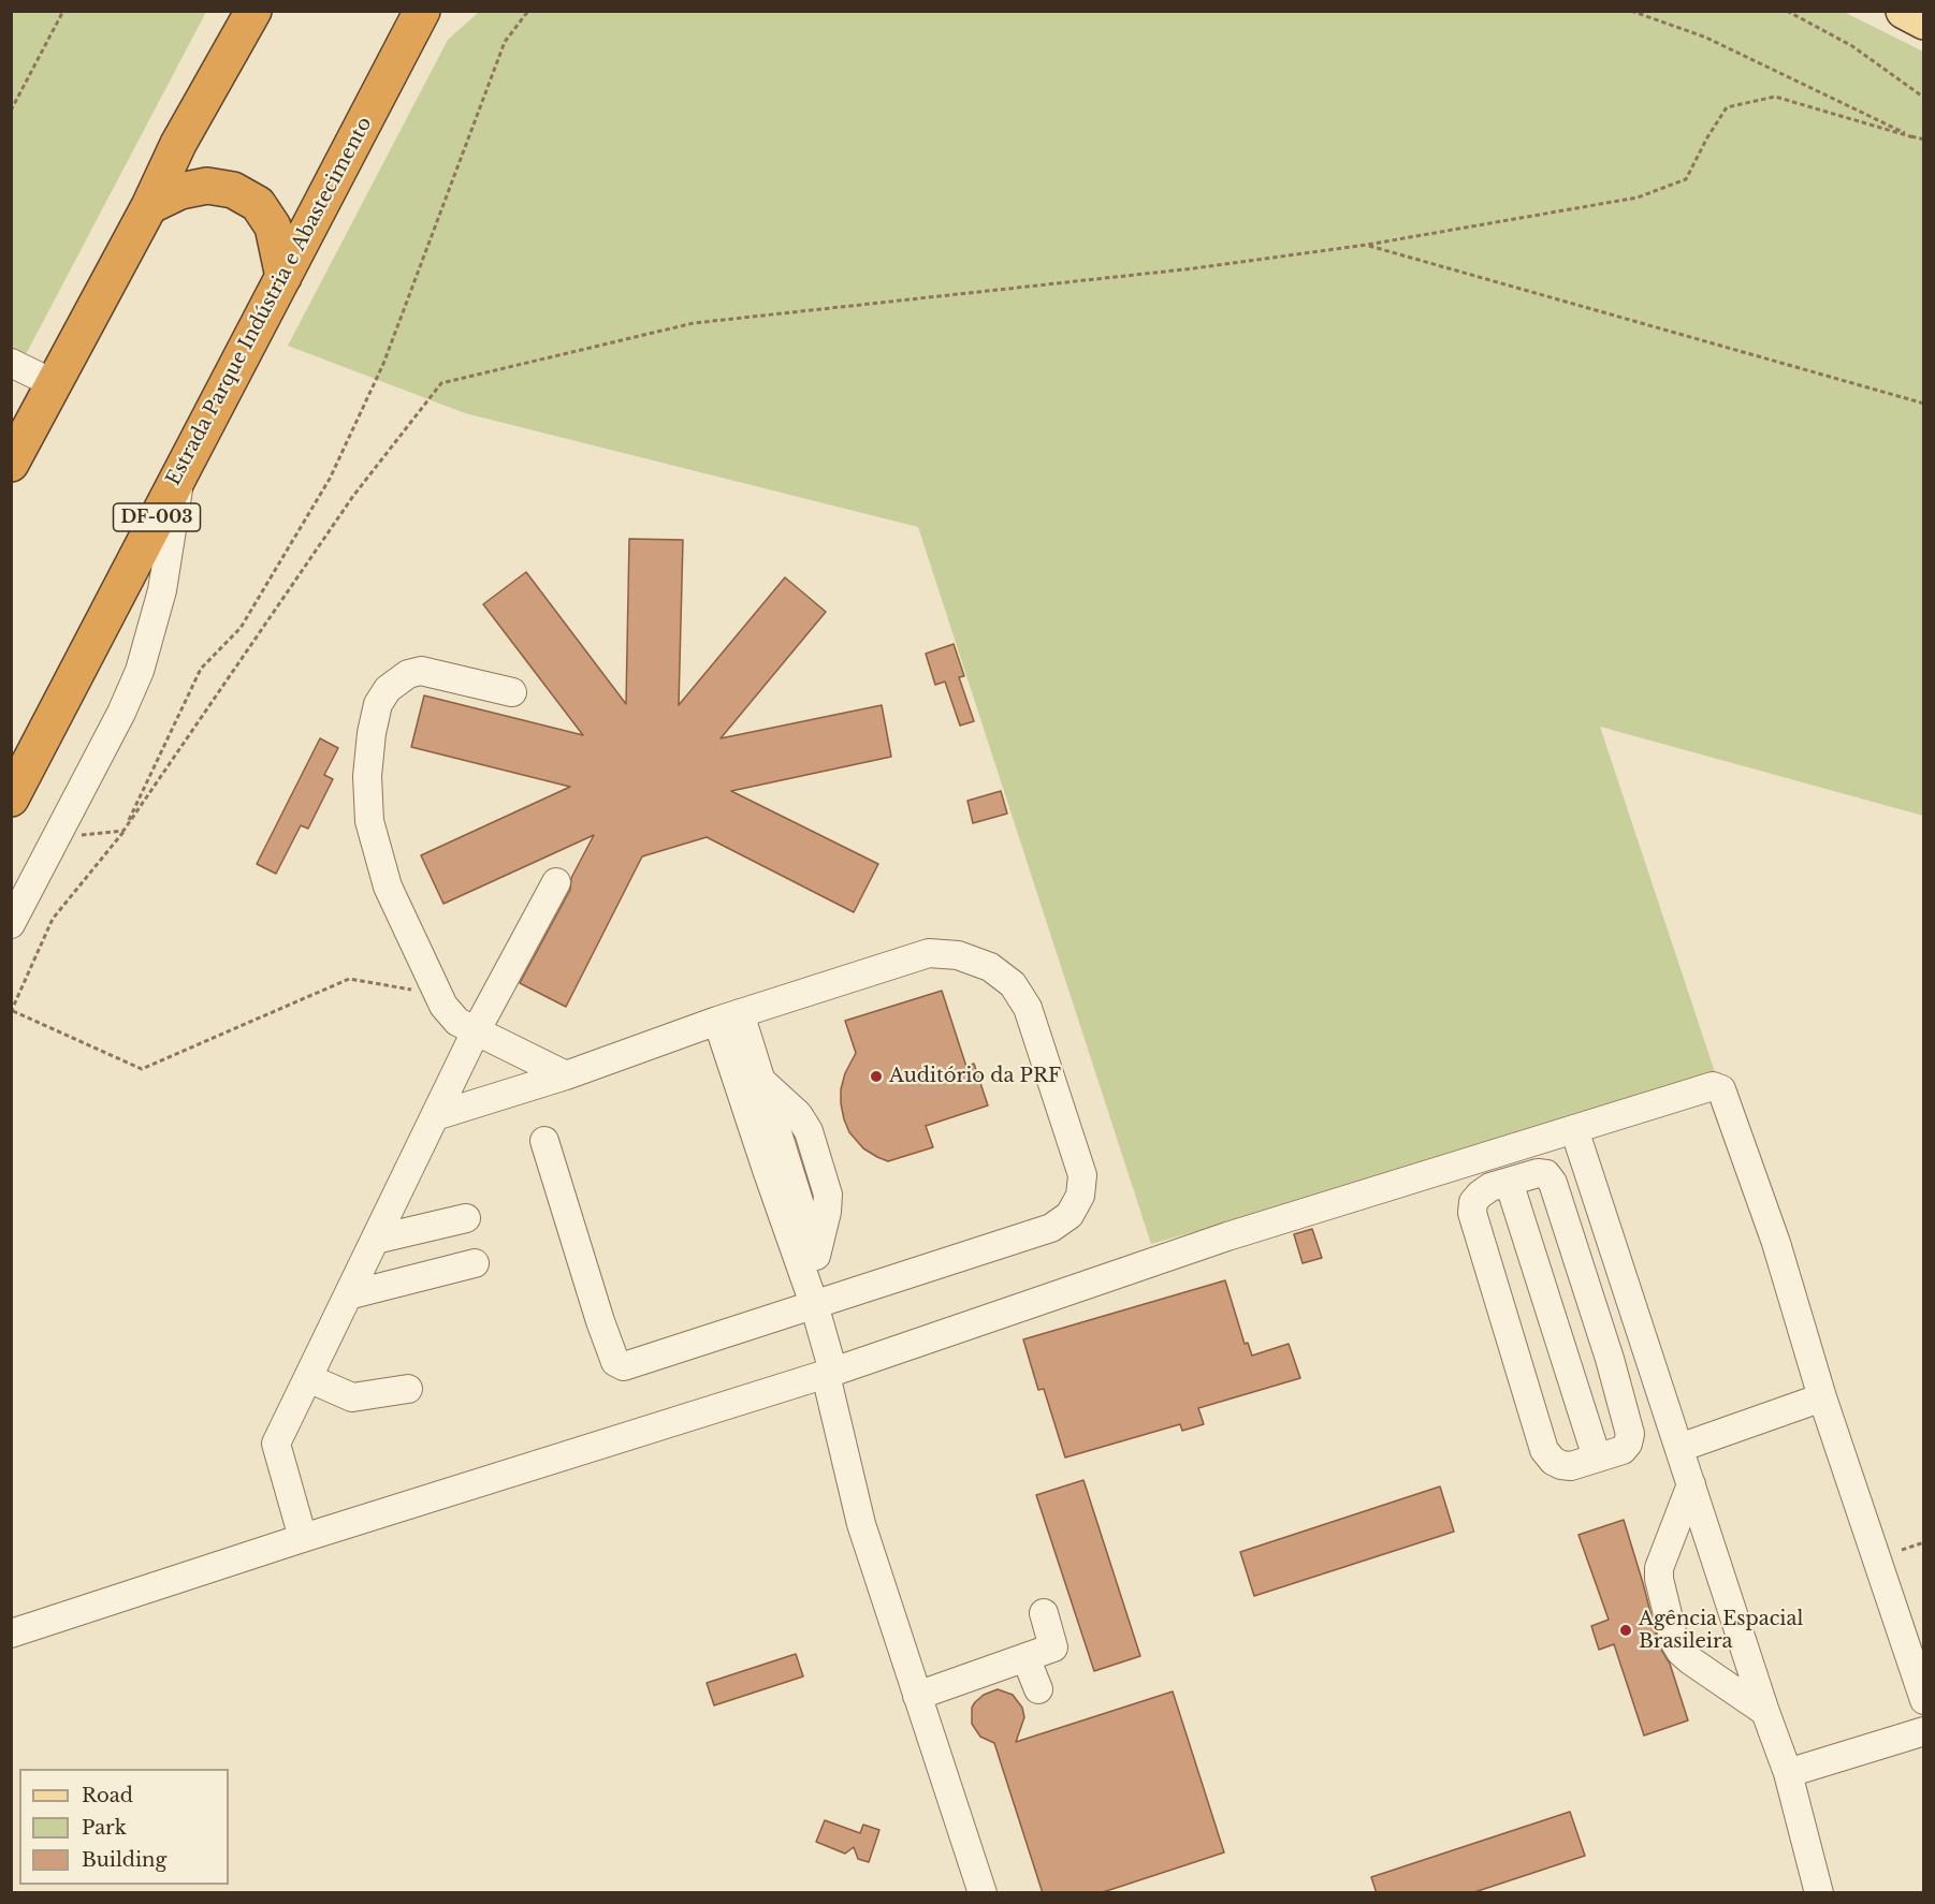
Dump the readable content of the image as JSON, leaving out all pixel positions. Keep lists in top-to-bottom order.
{
  "streets": {
    "highway": ["Estrada Parque Indústria e Abastecimento", "DF-003"]
  },
  "places": ["Auditório da PRF", "Agência Espacial Brasileira"],
  "legend": ["Road", "Park", "Building"]
}
